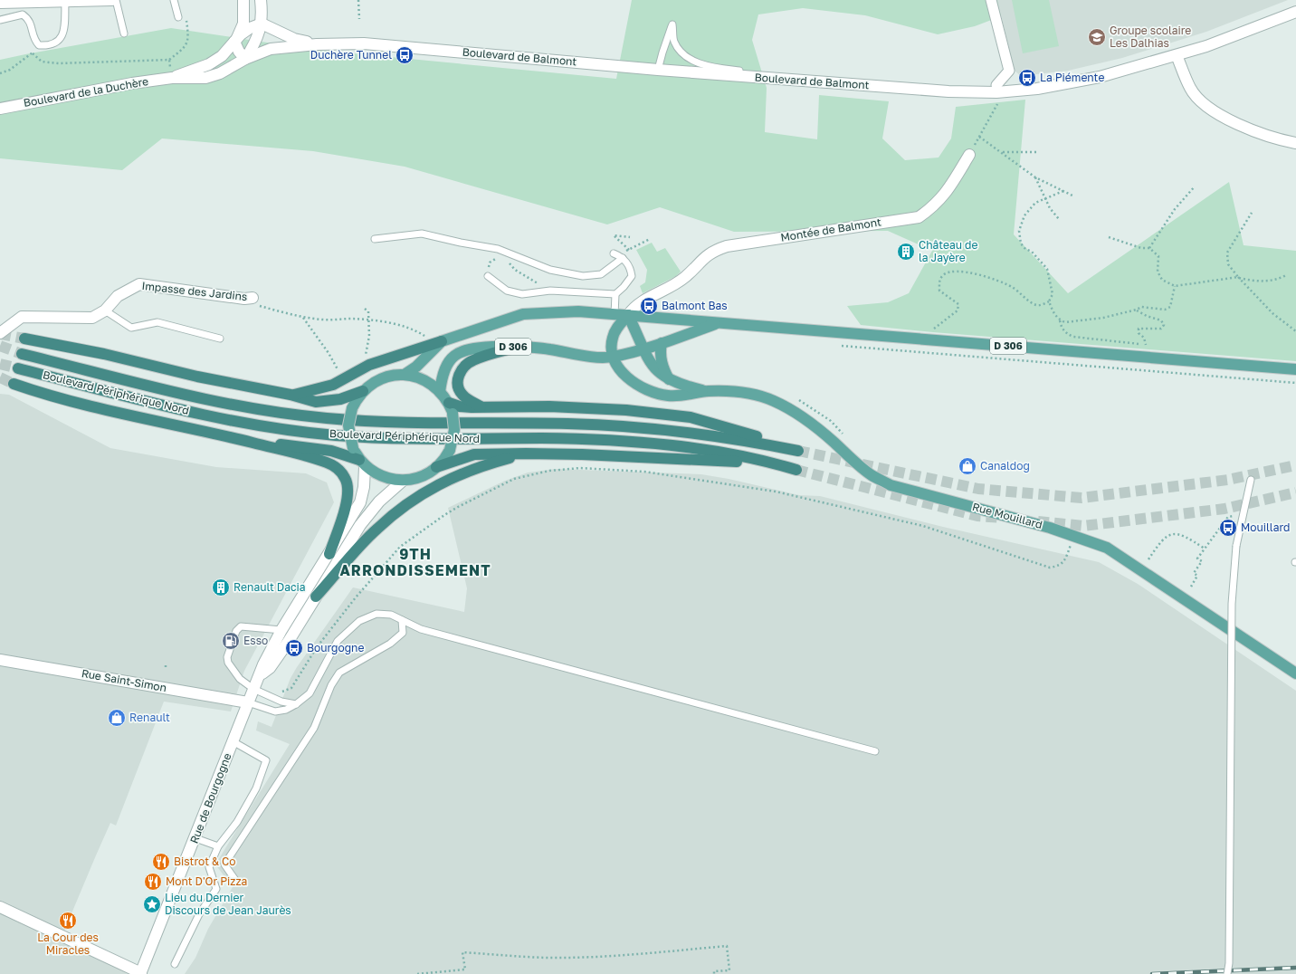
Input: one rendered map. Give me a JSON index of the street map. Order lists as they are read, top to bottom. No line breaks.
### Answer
{"streets":{"highway":["Boulevard Périphérique Nord"],"main road":["D 306","Rue Mouillard"],"street":["Boulevard de Balmont","Boulevard de la Duchère","Montée de Balmont","Impasse des Jardins","Rue Saint-Simon","Rue de Bourgogne"]},"crossings":[["Boulevard de Balmont","Boulevard de la Duchère"],["Montée de Balmont","D 306"],["Montée de Balmont","Rue Mouillard"],["D 306","Rue Mouillard"],["D 306","Rue de Bourgogne"],["Rue Saint-Simon","Rue de Bourgogne"]],"districts":["9TH ARRONDISSEMENT"],"places":{"school or university":["Groupe scolaire Les Dalhias"],"bus stop":["Duchère Tunnel","La Piémente","Balmont Bas","Mouillard","Bourgogne"],"building":["Château de la Jayère","Renault Dacia"],"shop":["Canaldog","Renault"],"fuel station":["Esso"],"restaurant":["Bistrot & Co","Mont D'Or Pizza","La Cour des Miracles"],"place":["Lieu du Dernier Discours de Jean Jaurès"]}}
